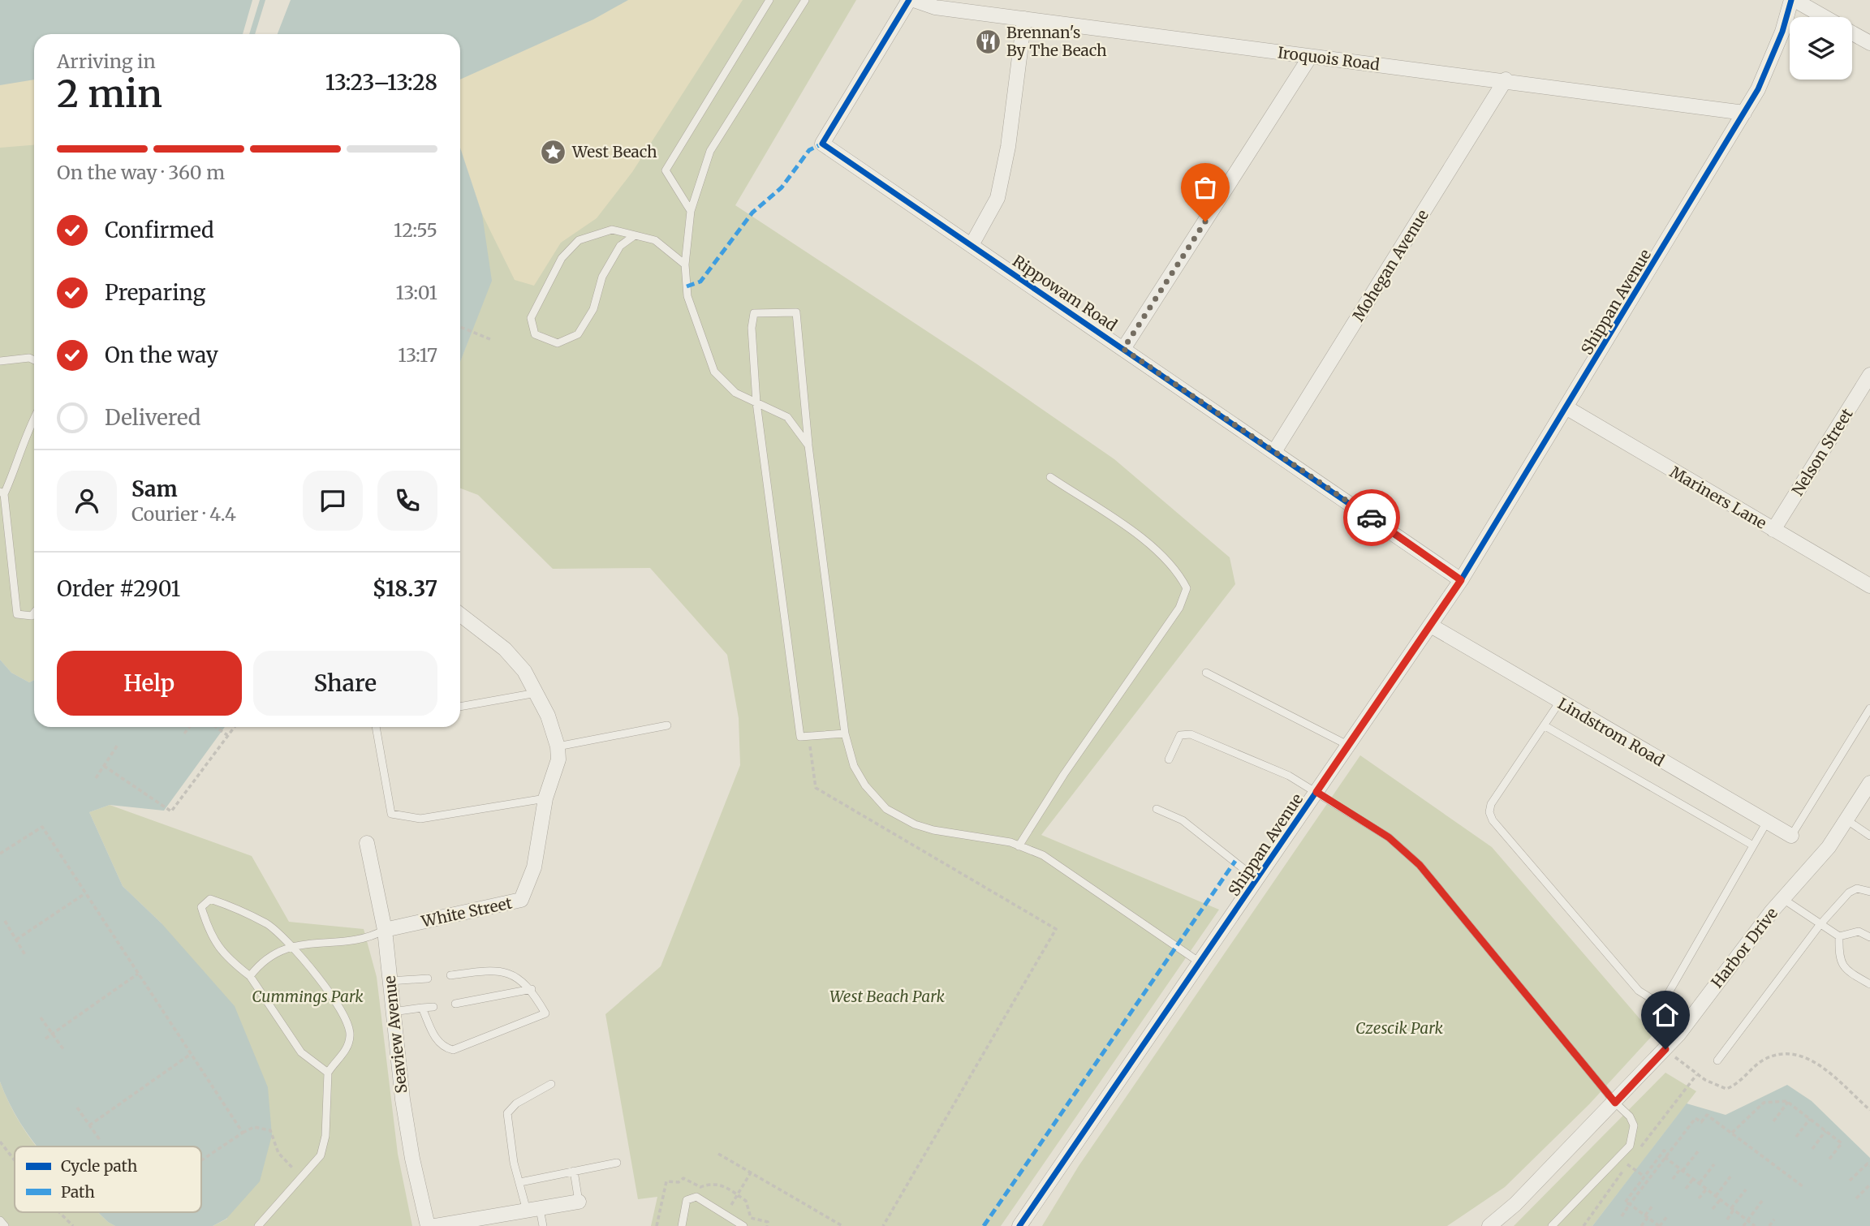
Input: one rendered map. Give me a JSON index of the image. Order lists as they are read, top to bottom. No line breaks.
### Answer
{"streets":{"street":["Iroquois Road","Mohegan Avenue","Rippowam Road","Shippan Avenue","Nelson Street","Mariners Lane","Lindstrom Road","White Street","Harbor Drive","Seaview Avenue"]},"crossings":[["Iroquois Road","Mohegan Avenue"],["Iroquois Road","Shippan Avenue"],["Mohegan Avenue","Rippowam Road"],["Rippowam Road","Shippan Avenue"],["Shippan Avenue","Mariners Lane"],["Shippan Avenue","Lindstrom Road"],["Nelson Street","Mariners Lane"],["White Street","Seaview Avenue"]],"parks":["Cummings Park","West Beach Park","Czescik Park"],"places":{"restaurant":["Brennan's By The Beach"],"place":["West Beach"]},"legend":["Cycle path","Path"],"page":{"heading":["2 min","Arriving in","13:23–13:28"],"panel":["Sam","Courier · 4.4","Order #2901","$18.37"],"bar":"On the way · 360 m","list":[["Confirmed","12:55"],["Preparing","13:01"],["On the way","13:17"],"Delivered"],"buttons":["Help","Share"]}}
